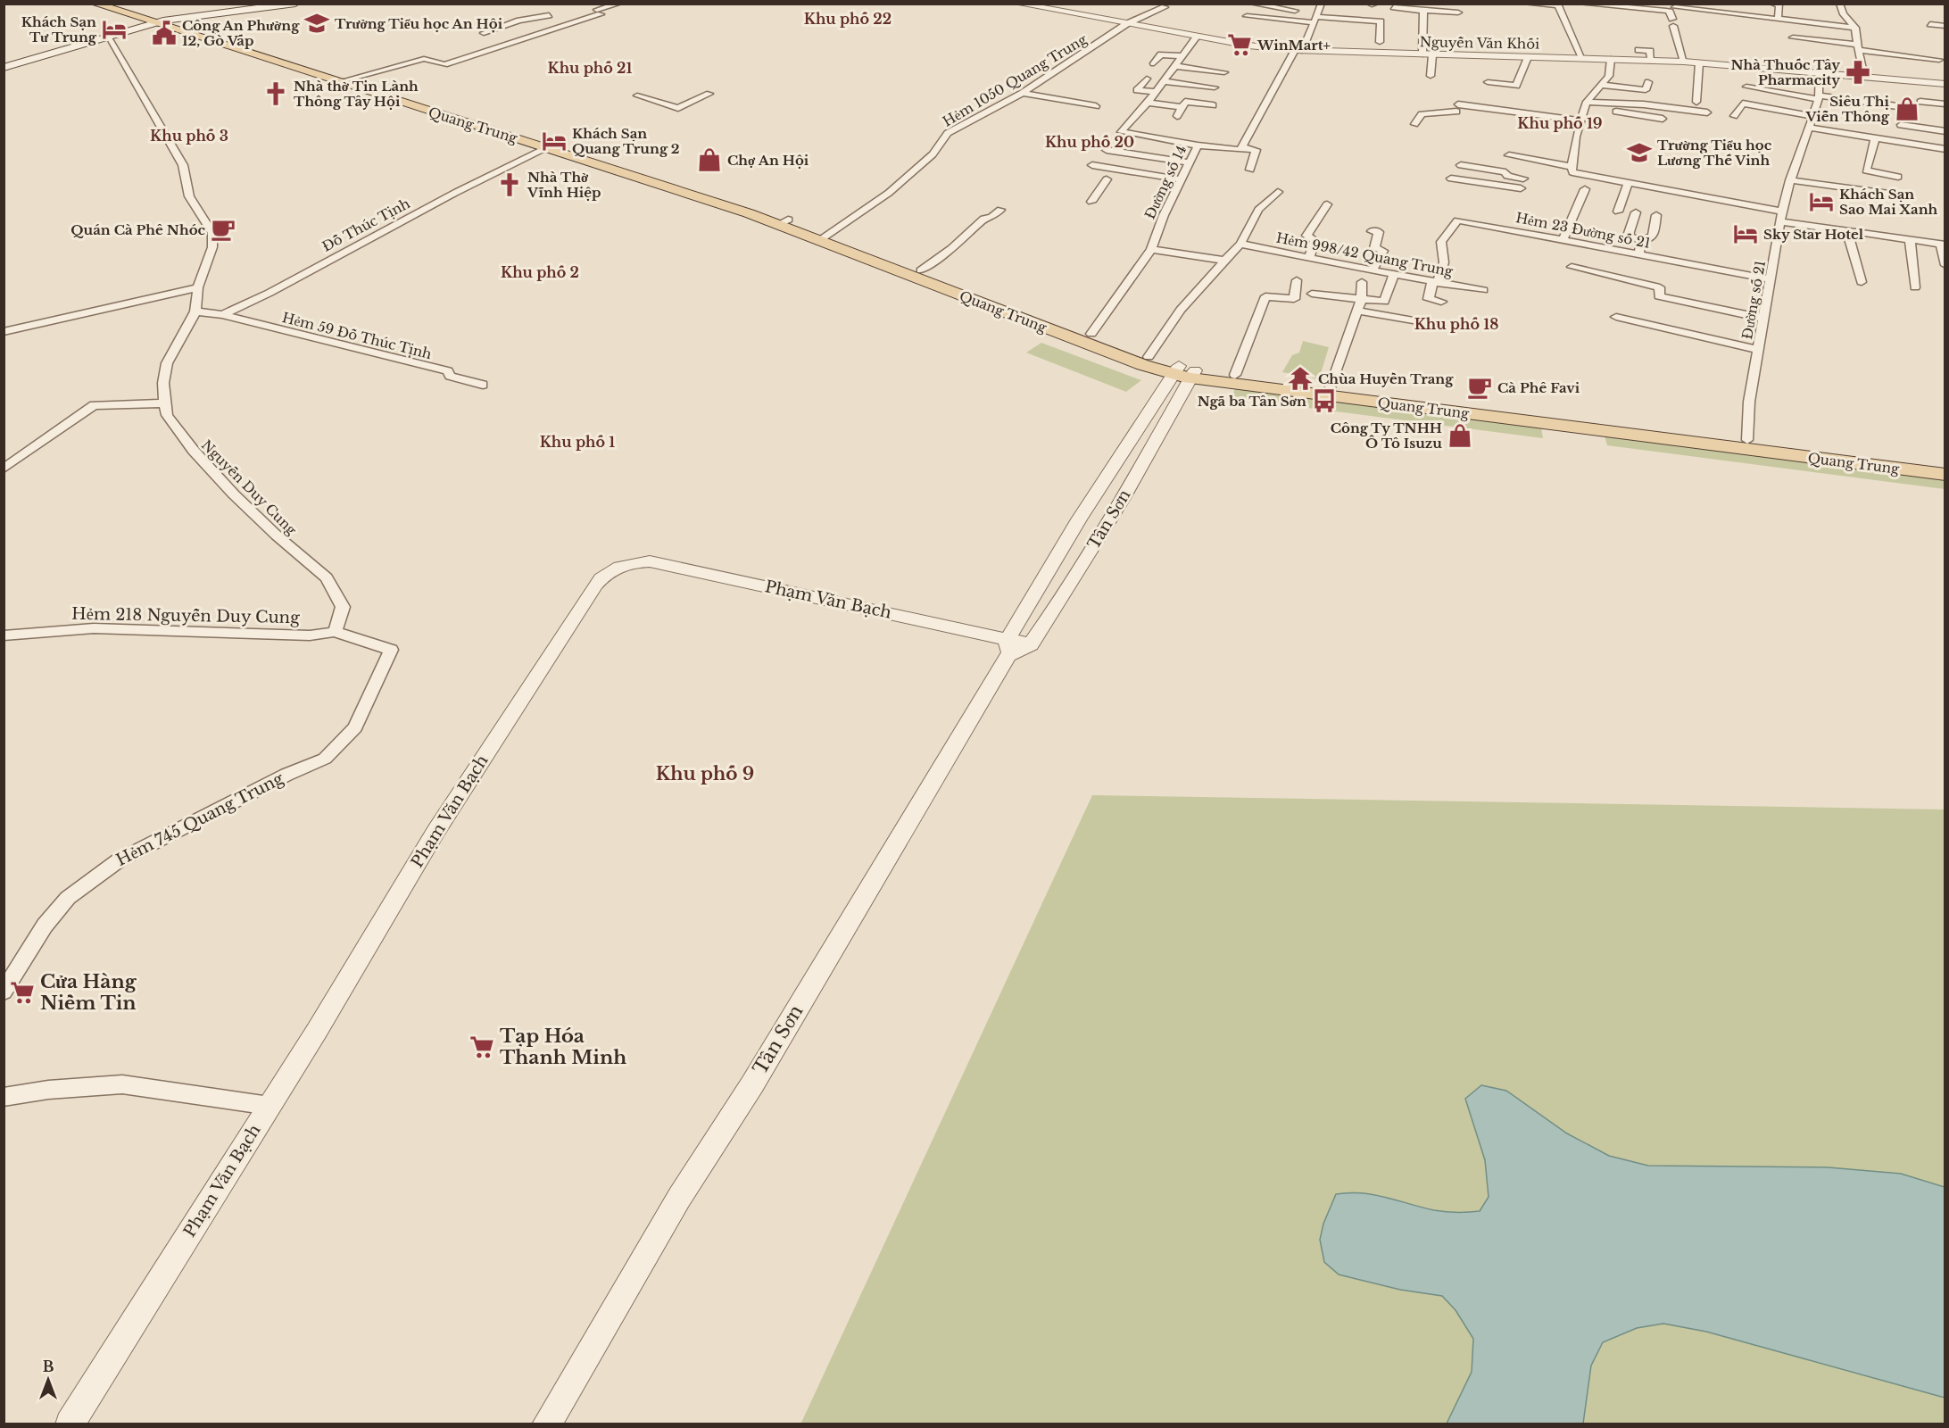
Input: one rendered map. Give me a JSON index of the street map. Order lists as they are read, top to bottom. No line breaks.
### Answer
{"streets":{"main road":["Quang Trung"],"street":["Nguyễn Văn Khối","Hẻm 1050 Quang Trung","Đường số 14","Đỗ Thúc Tịnh","Hẻm 23 Đường số 21","Hẻm 998/42 Quang Trung","Đường số 21","Hẻm 59 Đỗ Thúc Tịnh","Nguyễn Duy Cung","Tân Sơn","Phạm Văn Bạch","Hẻm 218 Nguyễn Duy Cung","Hẻm 745 Quang Trung"]},"crossings":[["Nguyễn Văn Khối","Hẻm 1050 Quang Trung"],["Nguyễn Văn Khối","Đường số 21"],["Hẻm 1050 Quang Trung","Quang Trung"],["Quang Trung","Đường số 14"],["Quang Trung","Đỗ Thúc Tịnh"],["Quang Trung","Đường số 21"],["Quang Trung","Tân Sơn"],["Đỗ Thúc Tịnh","Hẻm 59 Đỗ Thúc Tịnh"],["Hẻm 23 Đường số 21","Hẻm 998/42 Quang Trung"],["Hẻm 23 Đường số 21","Đường số 21"],["Nguyễn Duy Cung","Hẻm 218 Nguyễn Duy Cung"],["Nguyễn Duy Cung","Hẻm 745 Quang Trung"],["Tân Sơn","Phạm Văn Bạch"],["Hẻm 218 Nguyễn Duy Cung","Hẻm 745 Quang Trung"]],"districts":["Khu phố 22","Khu phố 21","Khu phố 19","Khu phố 3","Khu phố 20","Khu phố 2","Khu phố 18","Khu phố 1","Khu phố 9"],"places":{"school or university":["Trường Tiểu học An Hội","Trường Tiểu học Lương Thế Vinh"],"hotel":["Khách Sạn Tư Trung","Khách Sạn Quang Trung 2","Khách Sạn Sao Mai Xanh","Sky Star Hotel"],"public building":["Công An Phường 12, Gò Vấp"],"supermarket":["WinMart+","Cửa Hàng Niềm Tin","Tạp Hóa Thanh Minh"],"pharmacy":["Nhà Thuốc Tây Pharmacity"],"church":["Nhà thờ Tin Lành Thông Tây Hội","Nhà Thờ Vĩnh Hiệp"],"shop":["Siêu Thị Viễn Thông","Chợ An Hội","Công Ty TNHH Ô Tô Isuzu"],"cafe":["Quán Cà Phê Nhóc","Cà Phê Favi"],"temple":["Chùa Huyền Trang"],"bus stop":["Ngã ba Tân Sơn"]},"north":"top"}
